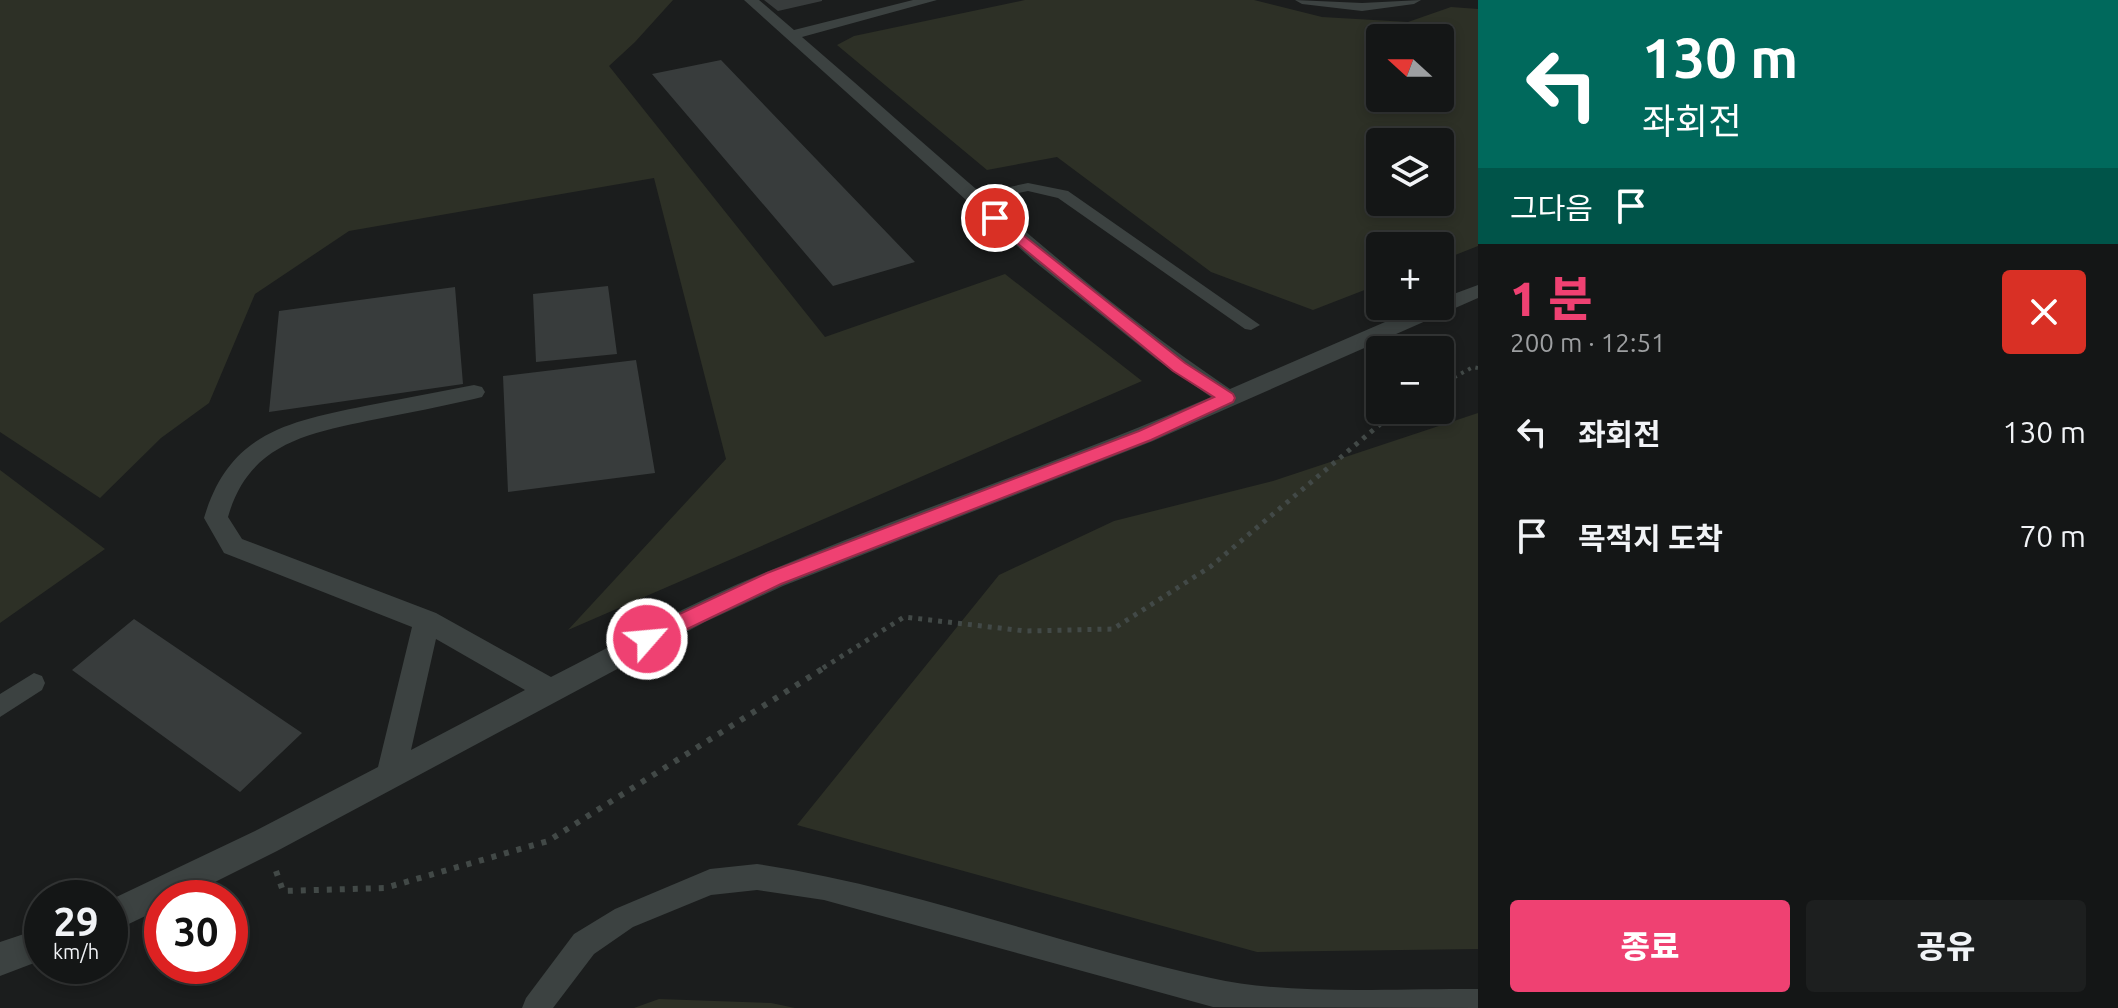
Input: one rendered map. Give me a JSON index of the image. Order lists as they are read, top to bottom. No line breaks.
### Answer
{"north":"left","page":{"turn":["130 m","좌회전"],"map_buttons":["+","−"],"then":"그다음","heading":["1 분","200 m · 12:51"],"list":[{"name":"좌회전","value":"130 m"},{"name":"목적지 도착","value":"70 m"}],"speed":"29 km/h","limit":"30","buttons":["종료","공유"]}}
